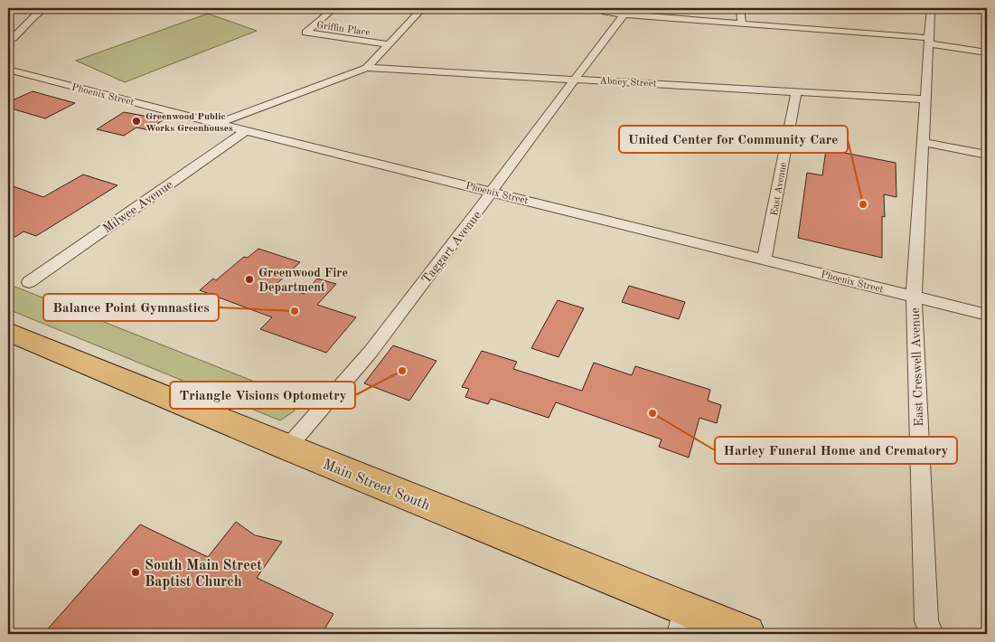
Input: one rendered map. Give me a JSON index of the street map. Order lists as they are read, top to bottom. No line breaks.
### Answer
{"streets":{"main road":["Main Street South"],"street":["Griffin Place","Abney Street","Phoenix Street","East Avenue","Milwee Avenue","Taggart Avenue","East Creswell Avenue"]},"crossings":[["Abney Street","East Avenue"],["Abney Street","Taggart Avenue"],["Abney Street","East Creswell Avenue"],["Phoenix Street","East Avenue"],["Phoenix Street","Milwee Avenue"],["Phoenix Street","Taggart Avenue"],["Phoenix Street","East Creswell Avenue"],["Taggart Avenue","Main Street South"]],"places":["Greenwood Public Works Greenhouses","United Center for Community Care","Greenwood Fire Department","Balance Point Gymnastics","Triangle Visions Optometry","Harley Funeral Home and Crematory","South Main Street Baptist Church"]}
